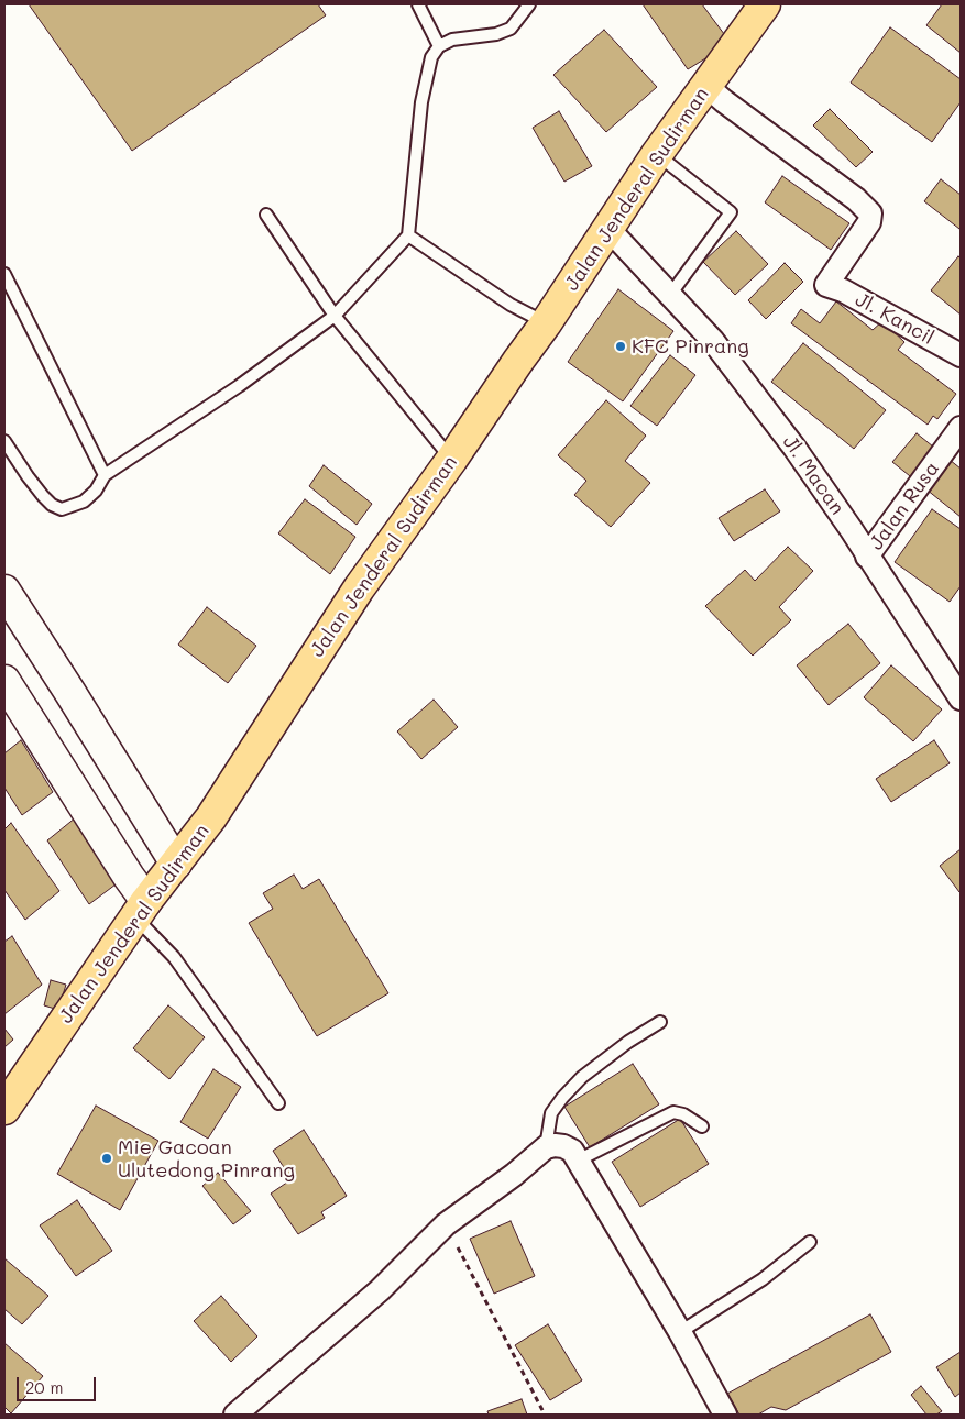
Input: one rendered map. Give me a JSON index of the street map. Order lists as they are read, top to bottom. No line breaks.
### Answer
{"streets":{"highway":["Jalan Jenderal Sudirman"],"street":["Jl. Kancil","Jl. Macan","Jalan Rusa"]},"crossings":[["Jalan Jenderal Sudirman","Jl. Kancil"],["Jalan Jenderal Sudirman","Jl. Macan"],["Jl. Macan","Jalan Rusa"]],"places":["KFC Pinrang","Mie Gacoan Ulutedong Pinrang"],"scale_bar":"20 m"}
